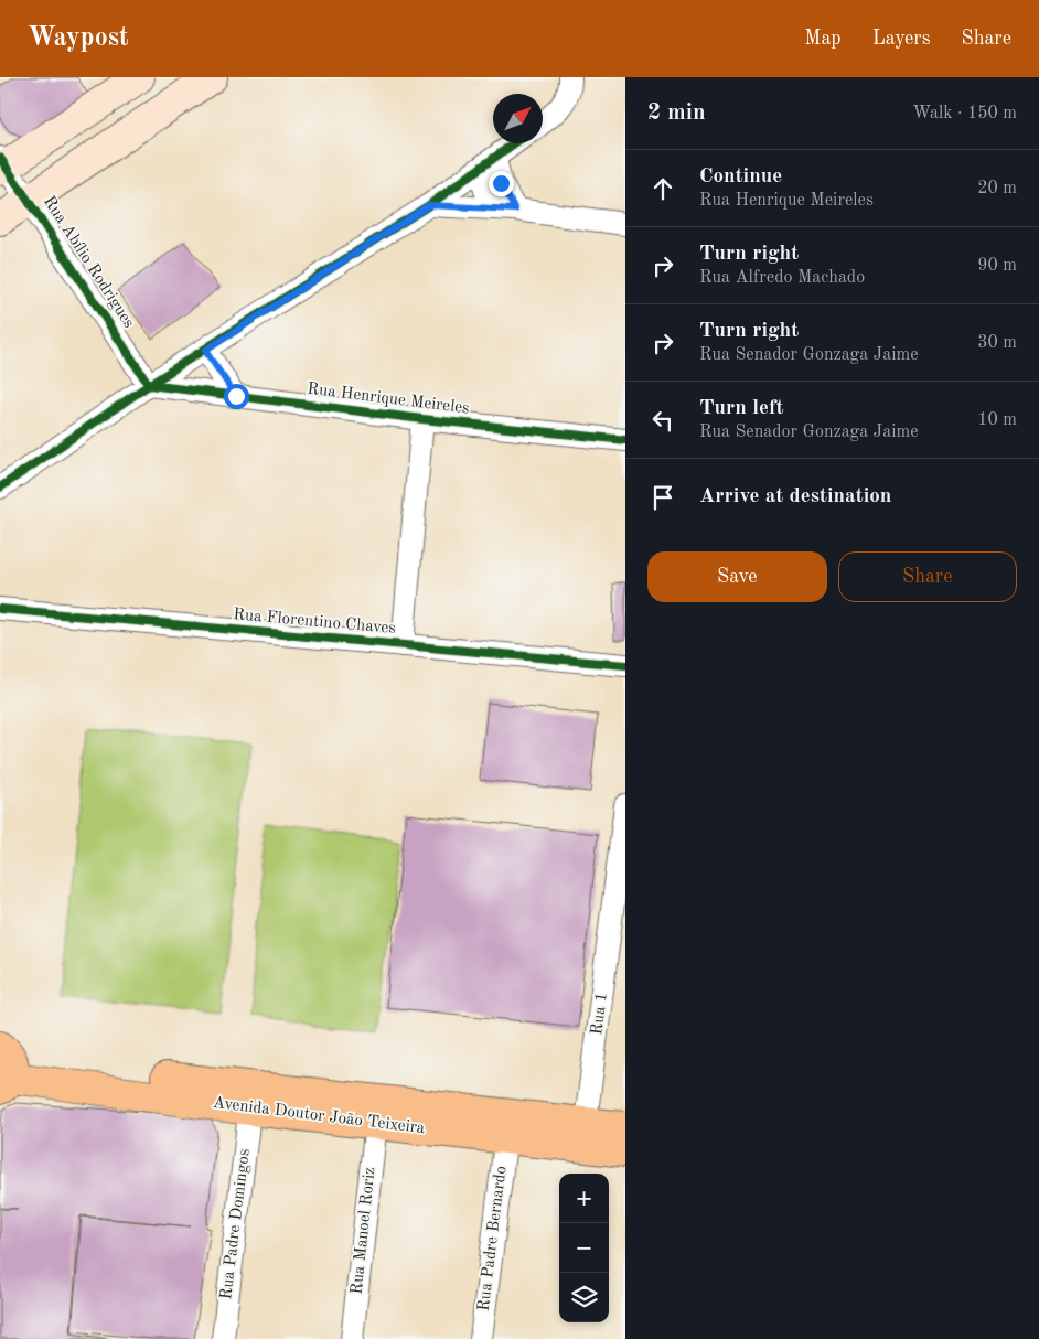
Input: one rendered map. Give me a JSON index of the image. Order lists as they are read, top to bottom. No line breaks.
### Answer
{"streets":{"main road":["Avenida Doutor João Teixeira"],"street":["Rua Abílio Rodrigues","Rua Henrique Meireles","Rua Florentino Chaves","Rua 1","Rua Padre Domingos","Rua Manoel Roriz","Rua Padre Bernardo"]},"crossings":[["Rua Abílio Rodrigues","Rua Henrique Meireles"],["Rua 1","Avenida Doutor João Teixeira"],["Avenida Doutor João Teixeira","Rua Padre Domingos"],["Avenida Doutor João Teixeira","Rua Manoel Roriz"],["Avenida Doutor João Teixeira","Rua Padre Bernardo"]],"north":"top right","page":{"header":"Waypost","nav":["Map","Layers","Share"],"heading":["2 min","Walk · 150 m"],"list":[["Continue","Rua Henrique Meireles","20 m"],["Turn right","Rua Alfredo Machado","90 m"],["Turn right","Rua Senador Gonzaga Jaime","30 m"],["Turn left","Rua Senador Gonzaga Jaime","10 m"],"Arrive at destination"],"buttons":["Save","Share"],"map_buttons":["+","−"]}}
